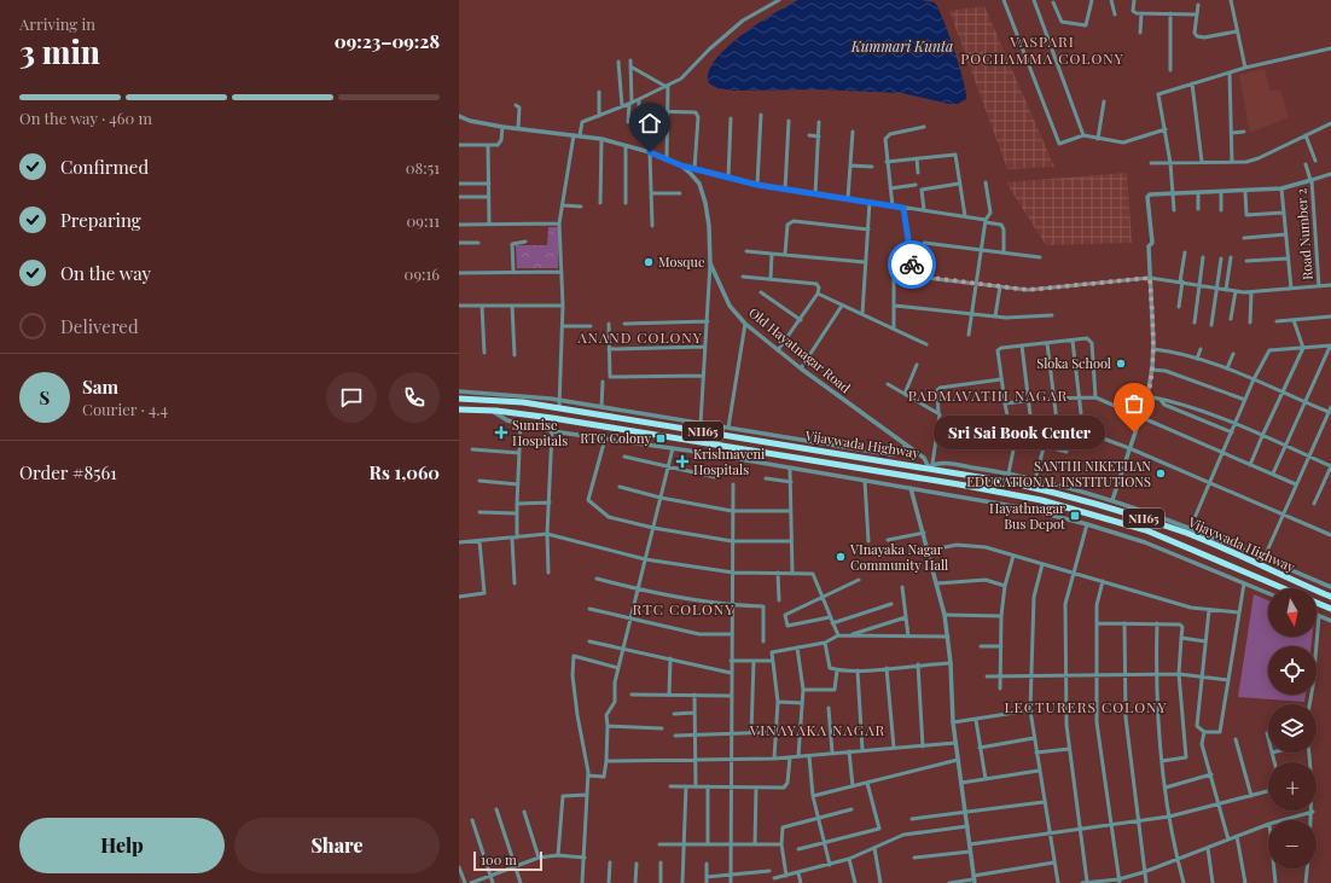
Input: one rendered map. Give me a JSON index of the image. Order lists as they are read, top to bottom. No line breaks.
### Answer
{"streets":{"highway":["NH65","Vijaywada Highway"],"street":["Road Number 2","Old Hayatnagar Road"]},"crossings":[["Old Hayatnagar Road","Vijaywada Highway"]],"districts":["VASPARI POCHAMMA COLONY","ANAND COLONY","PADMAVATHI NAGAR","RTC COLONY","LECTURERS COLONY","VINAYAKA NAGAR"],"water":["Kummari Kunta"],"places":{"other":["Mosque","Sloka School","Sri Sai Book Center","SANTHI NIKETHAN EDUCATIONAL INSTITUTIONS","VInayaka Nagar Community Hall"],"health":["Sunrise Hospitals","Krishnaveni Hospitals"],"transit":["RTC Colony","Hayathnagar Bus Depot"]},"scale_bar":"100 m","north":"bottom","page":{"heading":["3 min","Arriving in","09:23–09:28"],"panel":["Sam","Courier · 4.4","Order #8561","Rs 1,060"],"bar":"On the way · 460 m","list":[["Confirmed","08:51"],["Preparing","09:11"],["On the way","09:16"],"Delivered"],"round":"S","bubble":"Sri Sai Book Center","map_buttons":["+","−"],"buttons":["Help","Share"],"scale":"100 m"}}
